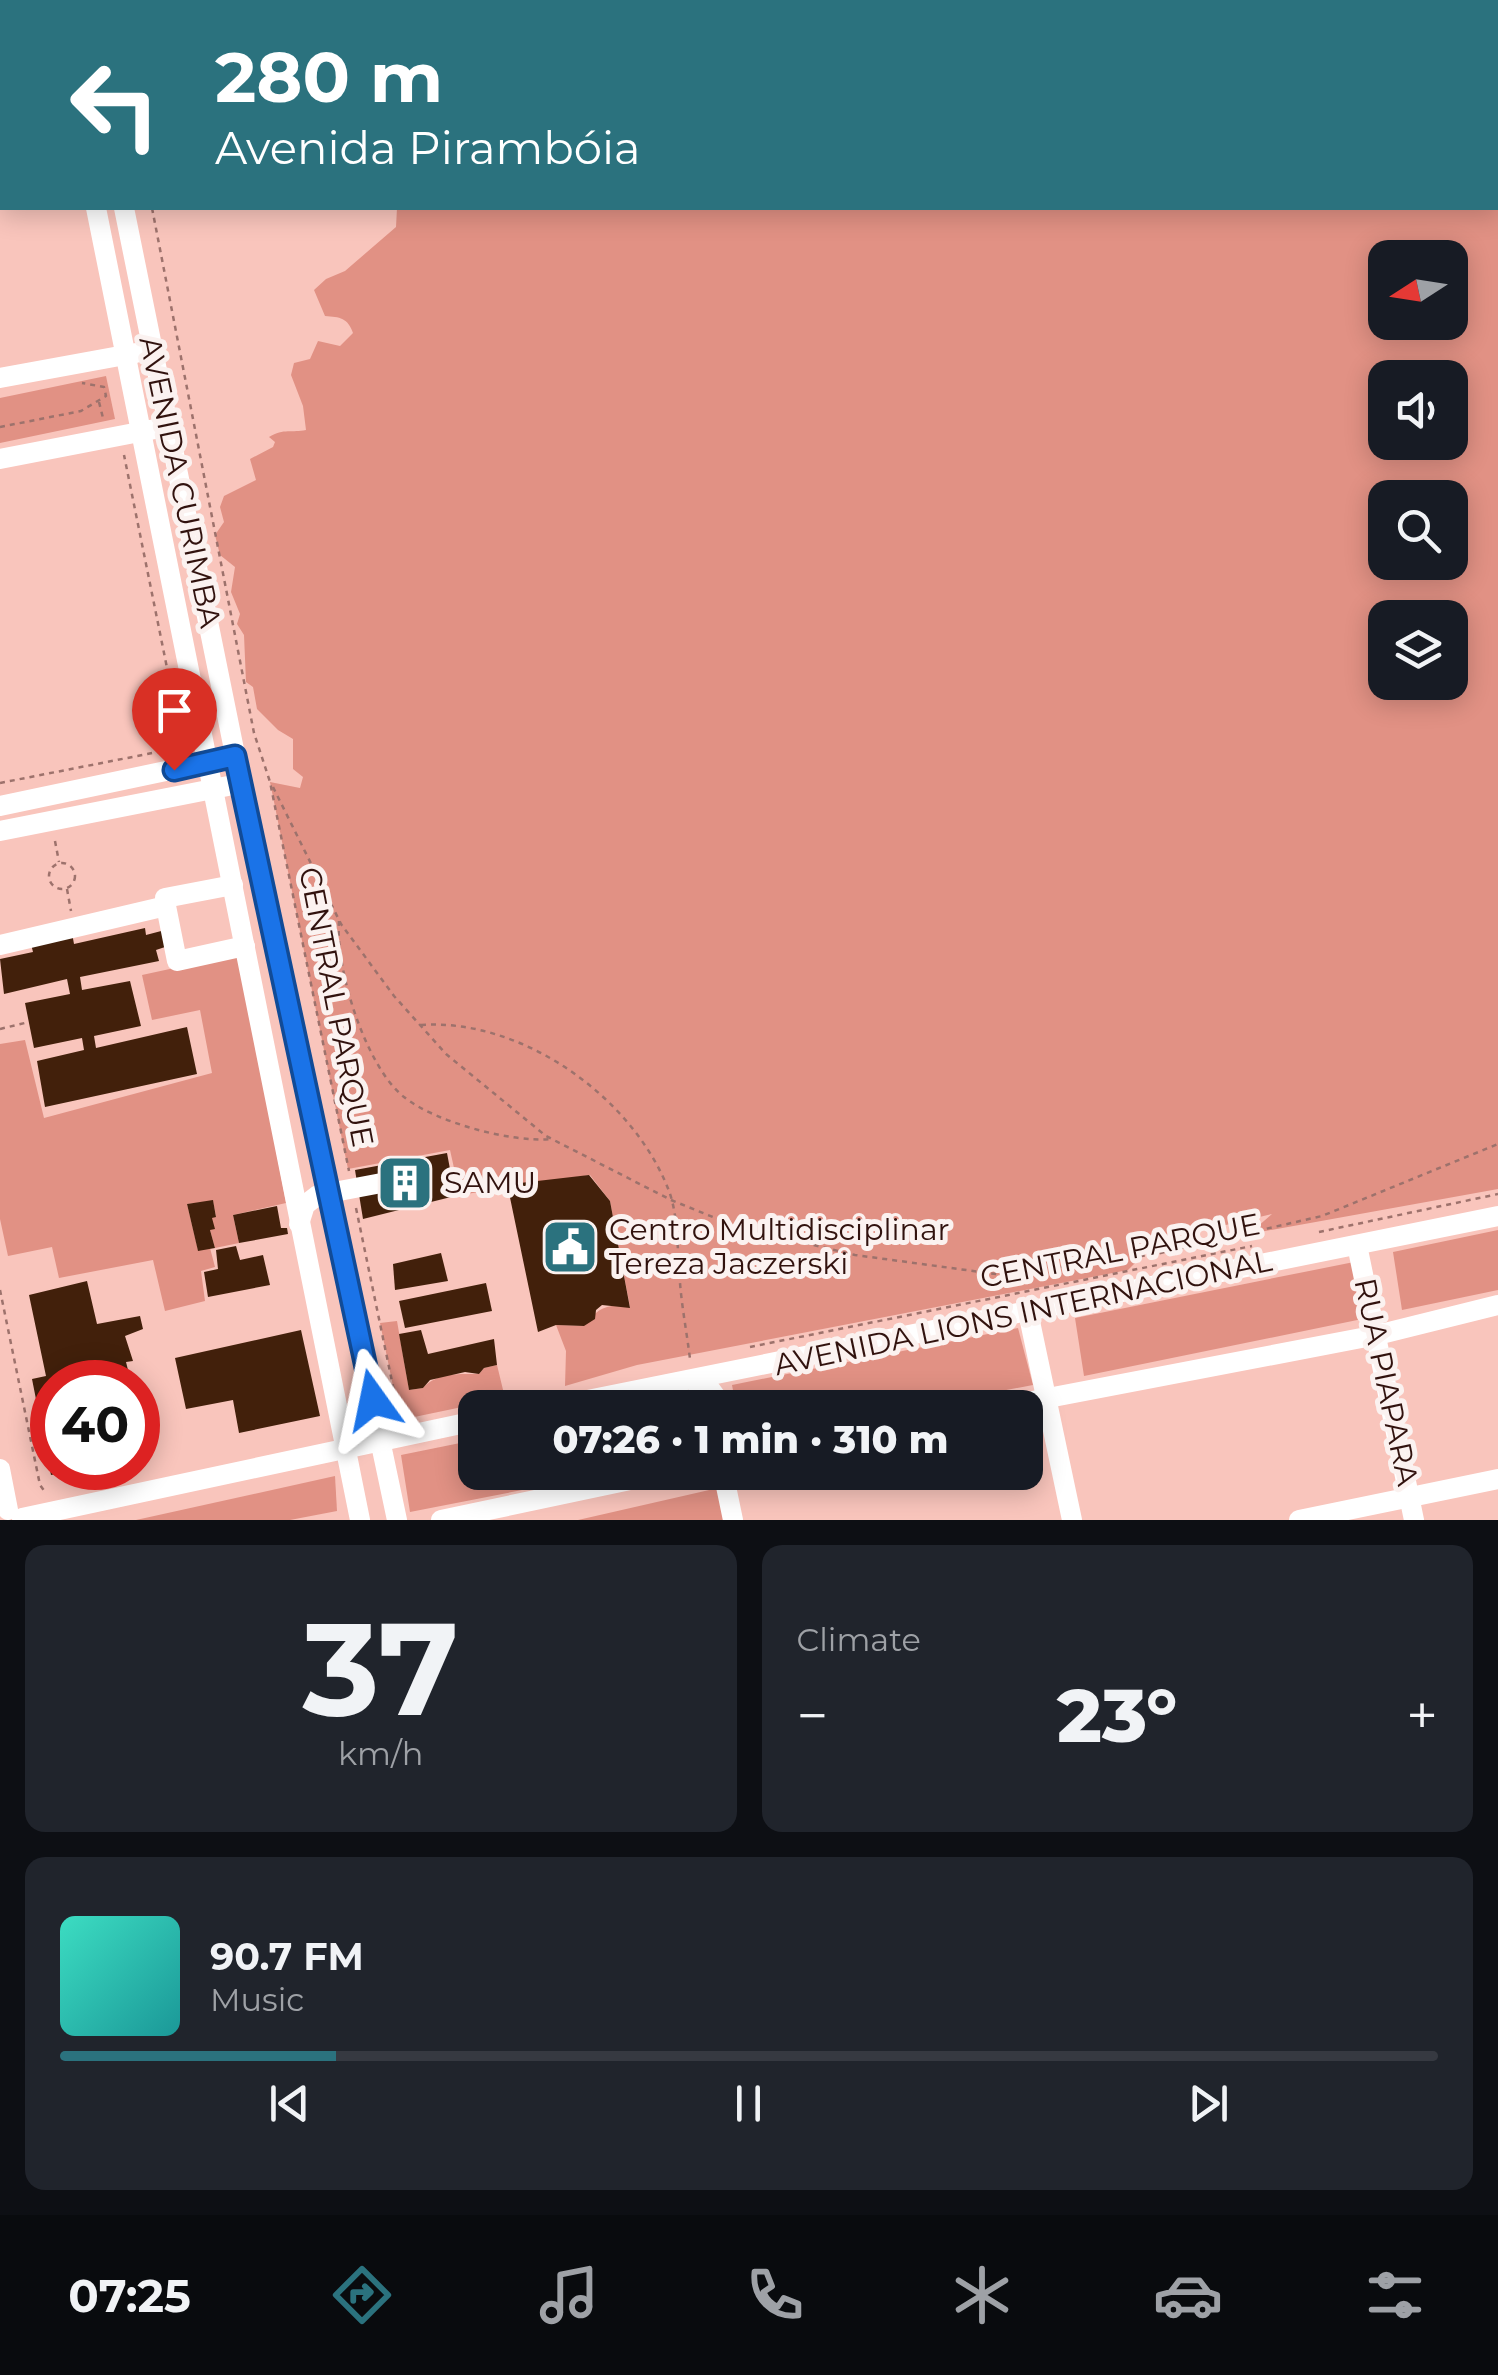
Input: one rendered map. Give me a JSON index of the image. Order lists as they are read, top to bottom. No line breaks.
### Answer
{"streets":{"street":["AVENIDA CURIMBA","AVENIDA LIONS INTERNACIONAL","RUA PIAPARA"],"path":["CENTRAL PARQUE"]},"crossings":[["AVENIDA LIONS INTERNACIONAL","RUA PIAPARA"]],"places":{"building":["SAMU"],"public building":["Centro Multidisciplinar Tereza Jaczerski"]},"north":"left","page":{"turn":["280 m","Avenida Pirambóia"],"limit":"40","trip":"07:26 · 1 min · 310 m","tile":[["37","km/h"],"Climate"],"heat":["−","23°","+"],"song":["90.7 FM","Music"],"tabs":"07:25"}}
